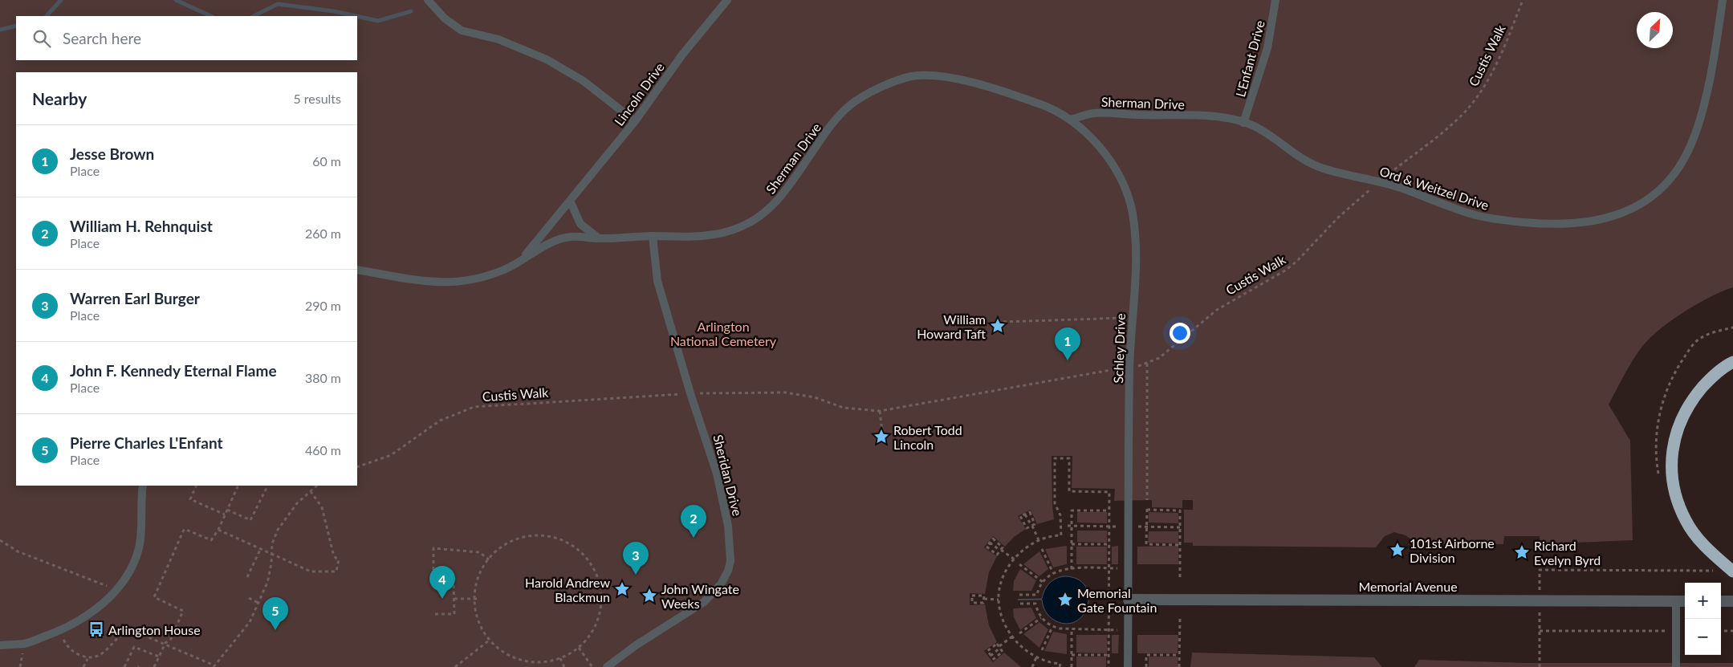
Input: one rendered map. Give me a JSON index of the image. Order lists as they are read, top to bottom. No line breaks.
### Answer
{"streets":{"street":["Memorial Avenue"],"lane":["L'Enfant Drive","Lincoln Drive","Sherman Drive","Ord & Weitzel Drive","Schley Drive","Sheridan Drive"],"path":["Custis Walk"]},"crossings":[["Custis Walk","Sheridan Drive"],["L'Enfant Drive","Sherman Drive"],["L'Enfant Drive","Ord & Weitzel Drive"],["Lincoln Drive","Sherman Drive"],["Sherman Drive","Ord & Weitzel Drive"],["Sherman Drive","Schley Drive"],["Sherman Drive","Sheridan Drive"],["Schley Drive","Memorial Avenue"]],"parks":["Arlington National Cemetery"],"places":{"place":["William Howard Taft","Robert Todd Lincoln","101st Airborne Division","Richard Evelyn Byrd","Harold Andrew Blackmun","John Wingate Weeks","Memorial Gate Fountain"],"bus stop":["Arlington House"]},"north":"top right","page":{"search":"Search here","heading":["Nearby","5 results"],"list":[{"mark":"1","name":"Jesse Brown","note":"Place","value":"60 m"},{"mark":"2","name":"William H. Rehnquist","note":"Place","value":"260 m"},{"mark":"3","name":"Warren Earl Burger","note":"Place","value":"290 m"},{"mark":"4","name":"John F. Kennedy Eternal Flame","note":"Place","value":"380 m"},{"mark":"5","name":"Pierre Charles L'Enfant","note":"Place","value":"460 m"}],"pins":["1","2","3","4","5"],"map_buttons":["+","−"]}}
